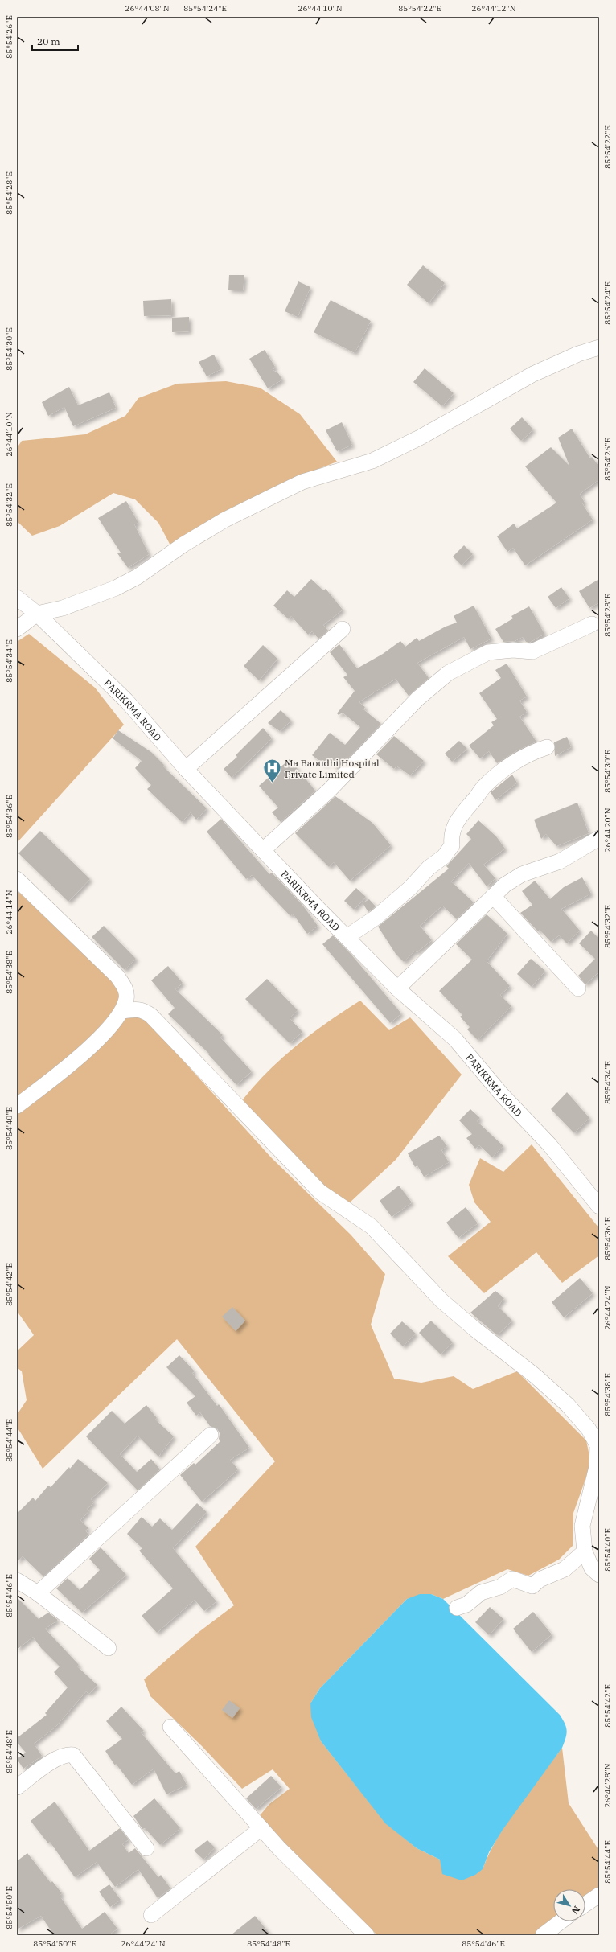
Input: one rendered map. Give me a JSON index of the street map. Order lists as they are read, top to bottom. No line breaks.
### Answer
{"streets":{"street":["PARIKRMA ROAD"]},"places":{"hospital":["Ma Baoudhi Hospital Private Limited"]},"scale_bar":"20 m","north":"bottom right","coordinates":["26°44'08\"N","85°54'24\"E","26°44'10\"N","85°54'22\"E","26°44'12\"N","85°54'26\"E","85°54'28\"E","85°54'30\"E","85°54'32\"E","85°54'34\"E","85°54'36\"E","26°44'20\"N","26°44'14\"N","85°54'38\"E","85°54'40\"E","85°54'42\"E","26°44'24\"N","85°54'44\"E","85°54'46\"E","85°54'48\"E","26°44'28\"N","85°54'50\"E"]}
